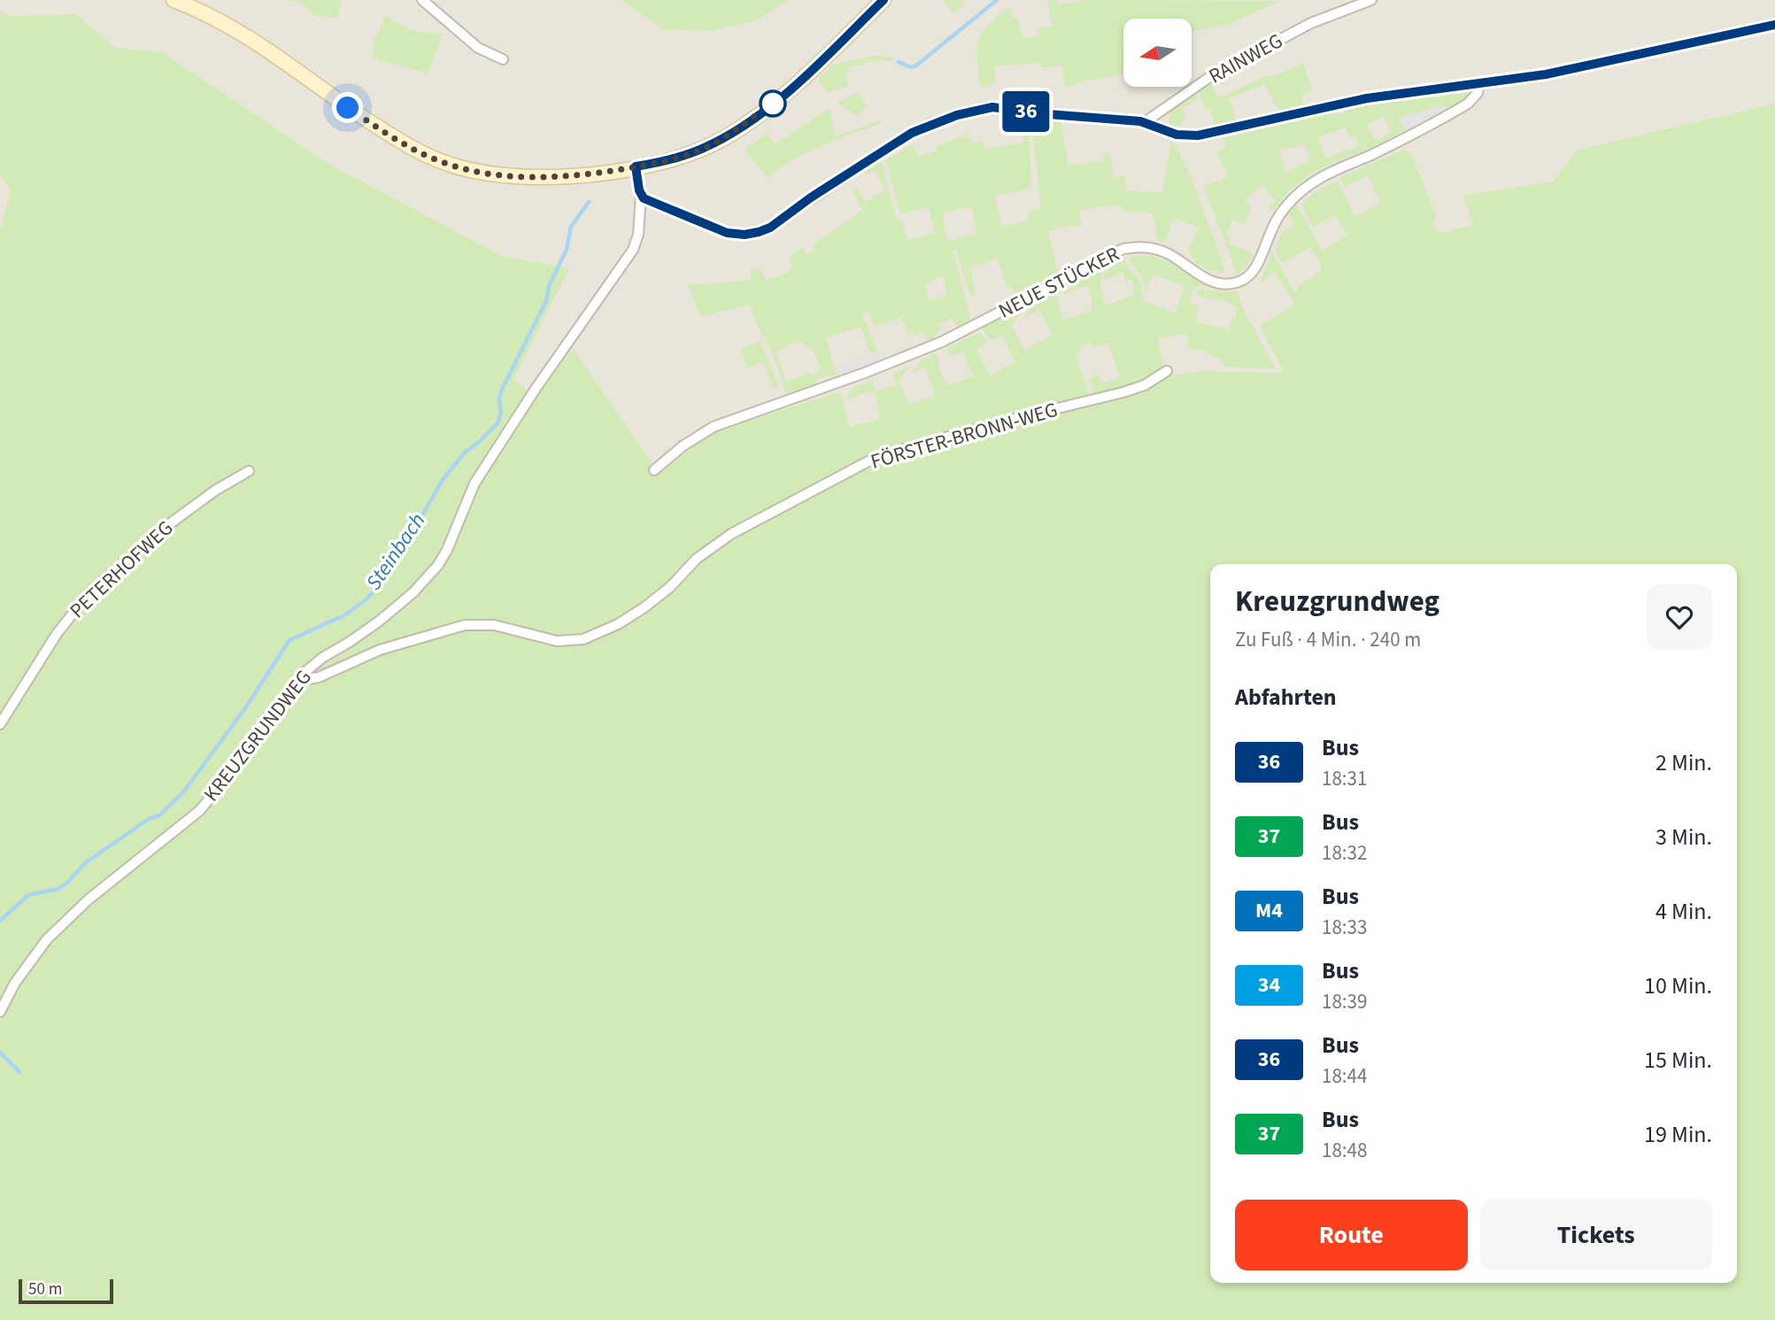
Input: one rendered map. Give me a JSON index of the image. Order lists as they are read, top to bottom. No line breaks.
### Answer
{"streets":{"street":["RAINWEG","NEUE STÜCKER","FÖRSTER-BRONN-WEG","PETERHOFWEG","KREUZGRUNDWEG"]},"crossings":[["FÖRSTER-BRONN-WEG","KREUZGRUNDWEG"]],"water":["Steinbach"],"lines":["bus line 36"],"scale_bar":"50 m","north":"left","page":{"on_map":"36","heading":[["Kreuzgrundweg","Zu Fuß · 4 Min. · 240 m"],"Abfahrten"],"list":[{"mark":"36","name":"Bus","note":"18:31","value":"2 Min."},{"mark":"37","name":"Bus","note":"18:32","value":"3 Min."},{"mark":"M4","name":"Bus","note":"18:33","value":"4 Min."},{"mark":"34","name":"Bus","note":"18:39","value":"10 Min."},{"mark":"36","name":"Bus","note":"18:44","value":"15 Min."},{"mark":"37","name":"Bus","note":"18:48","value":"19 Min."}],"buttons":["Route","Tickets"],"scale":"50 m"}}
